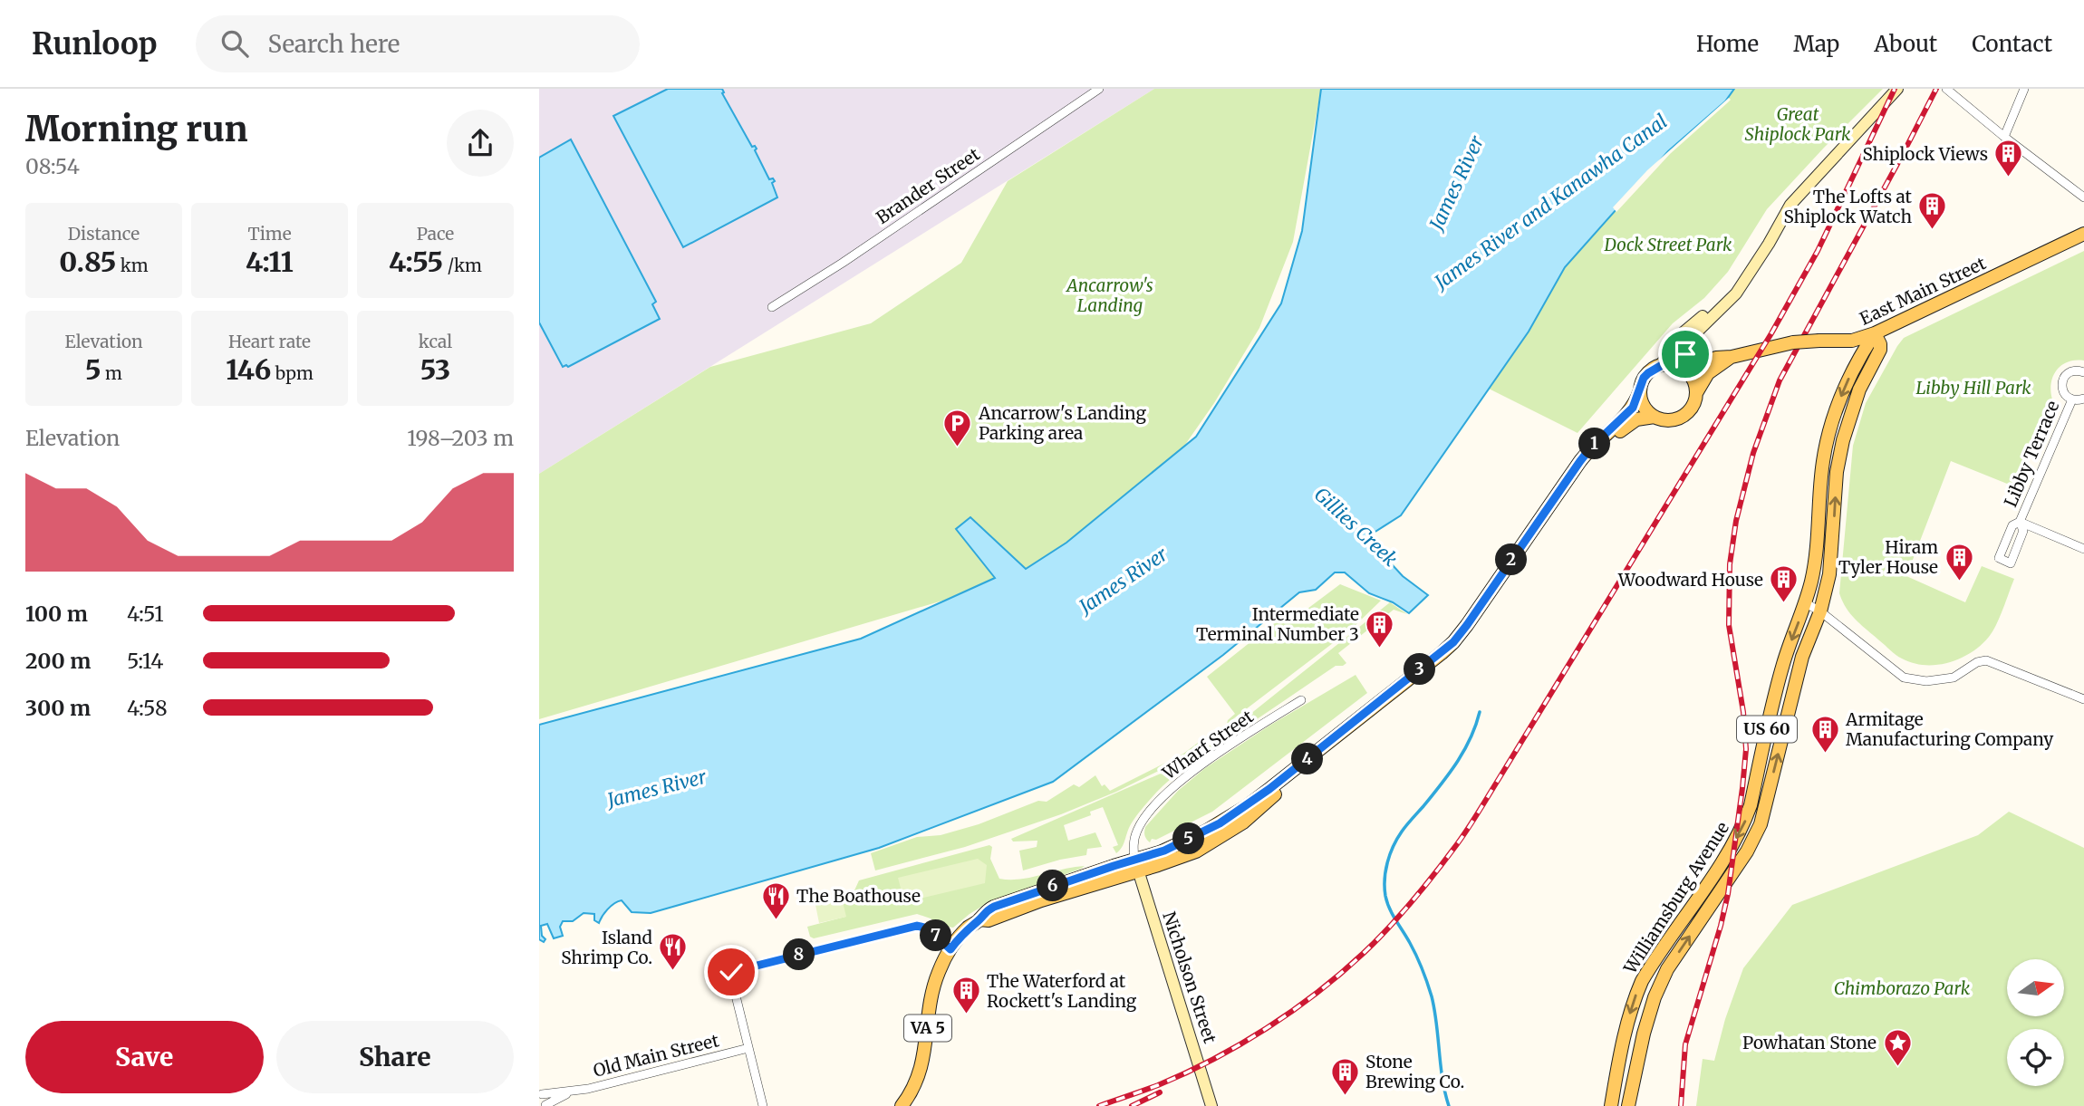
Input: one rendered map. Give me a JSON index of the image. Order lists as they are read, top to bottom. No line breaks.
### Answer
{"streets":{"main road":["East Main Street","US 60","Williamsburg Avenue","Nicholson Street","VA 5"],"street":["Brander Street","Libby Terrace","Wharf Street","Old Main Street"]},"crossings":[["East Main Street","Williamsburg Avenue"],["East Main Street","VA 5"],["Wharf Street","Nicholson Street"],["Wharf Street","VA 5"],["Nicholson Street","VA 5"]],"water":["James River","James River and Kanawha Canal","Gillies Creek"],"parks":["Great Shiplock Park","Dock Street Park","Ancarrow's Landing","Libby Hill Park","Chimborazo Park"],"places":{"building":["Shiplock Views","The Lofts at Shiplock Watch","Hiram Tyler House","Woodward House","Intermediate Terminal Number 3","Armitage Manufacturing Company","The Waterford at Rockett's Landing","Stone Brewing Co."],"parking":["Ancarrow's Landing Parking area"],"restaurant":["The Boathouse","Island Shrimp Co."],"place":["Powhatan Stone"]},"north":"right","page":{"header":"Runloop","search":"Search here","nav":["Home","Map","About","Contact"],"heading":["Morning run","08:54"],"stats":[["Distance","0.85 km"],["Time","4:11"],["Pace","4:55 /km"],["Elevation","5 m"],["Heart rate","146 bpm"],["kcal","53"]],"chart":["Elevation","198–203 m"],"pins":["1","2","3","4","5","6","7","8"],"list":[{"name":"100 m","note":"4:51"},{"name":"200 m","note":"5:14"},{"name":"300 m","note":"4:58"}],"buttons":["Save","Share"]}}
